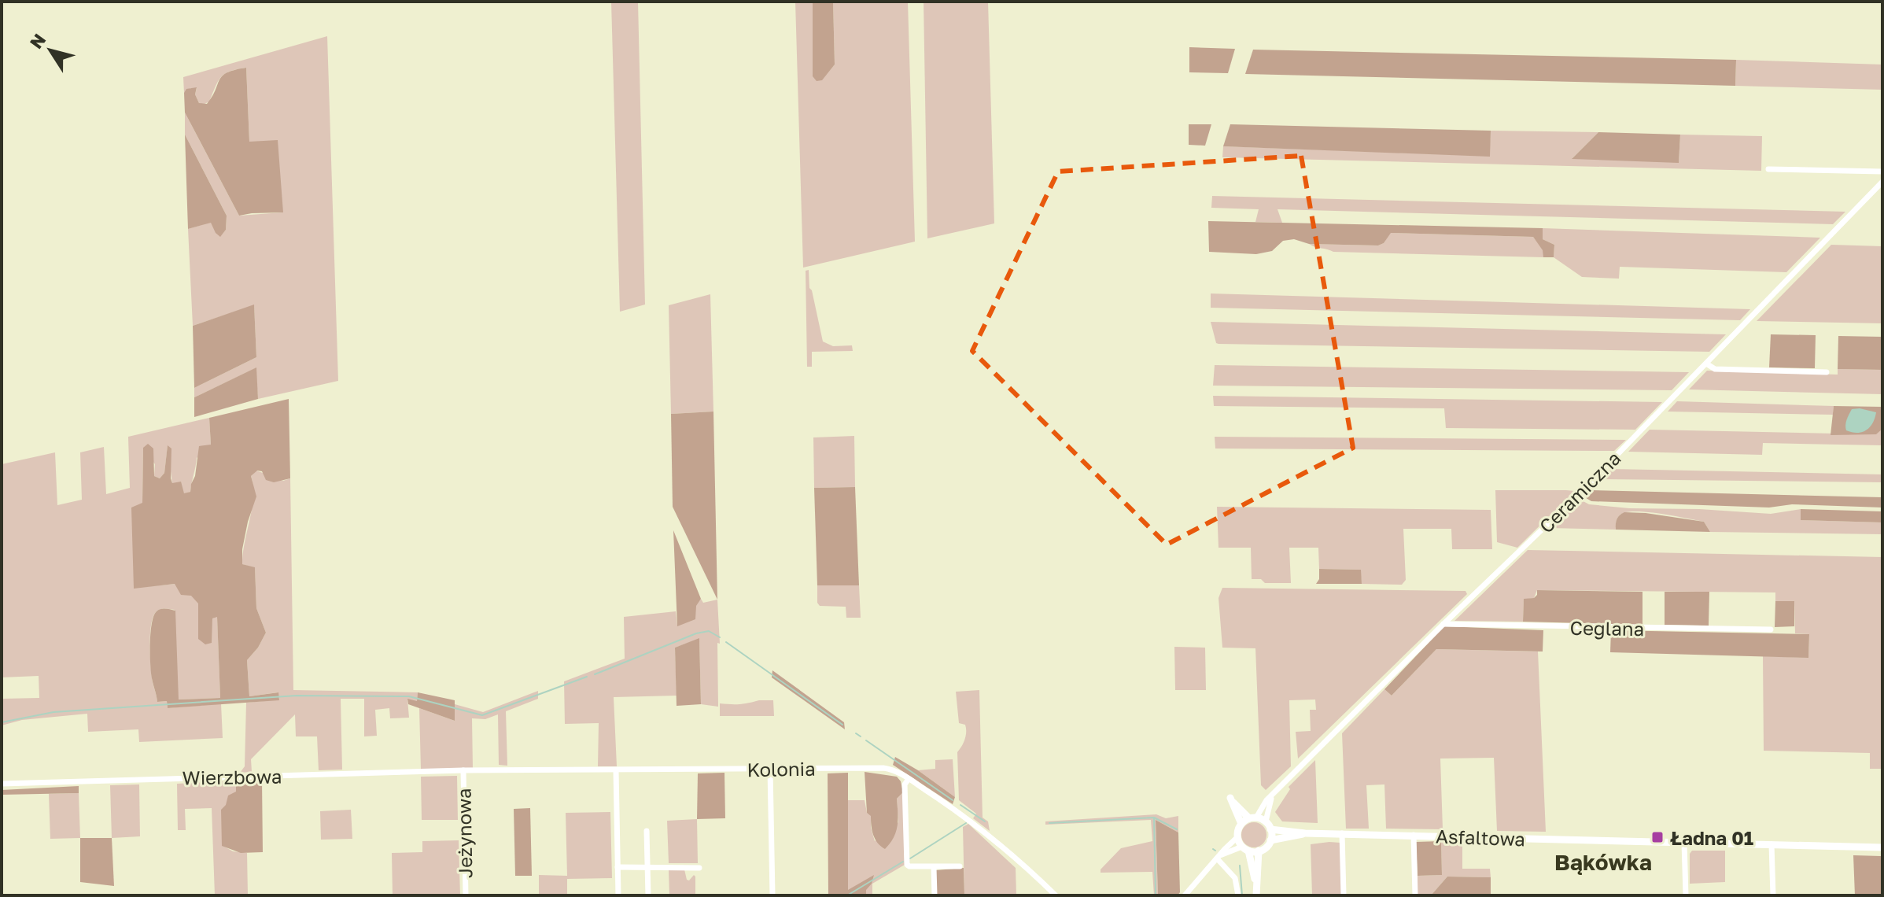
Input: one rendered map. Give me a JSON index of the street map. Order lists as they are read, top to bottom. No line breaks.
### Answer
{"streets":{"street":["Ceramiczna","Ceglana","Kolonia","Wierzbowa","Jeżynowa","Asfaltowa"]},"crossings":[["Ceramiczna","Ceglana"],["Ceramiczna","Asfaltowa"],["Kolonia","Wierzbowa"],["Kolonia","Jeżynowa"],["Wierzbowa","Jeżynowa"]],"districts":["Bąkówka"],"places":{"transit":["Ładna 01"]},"north":"top left"}
